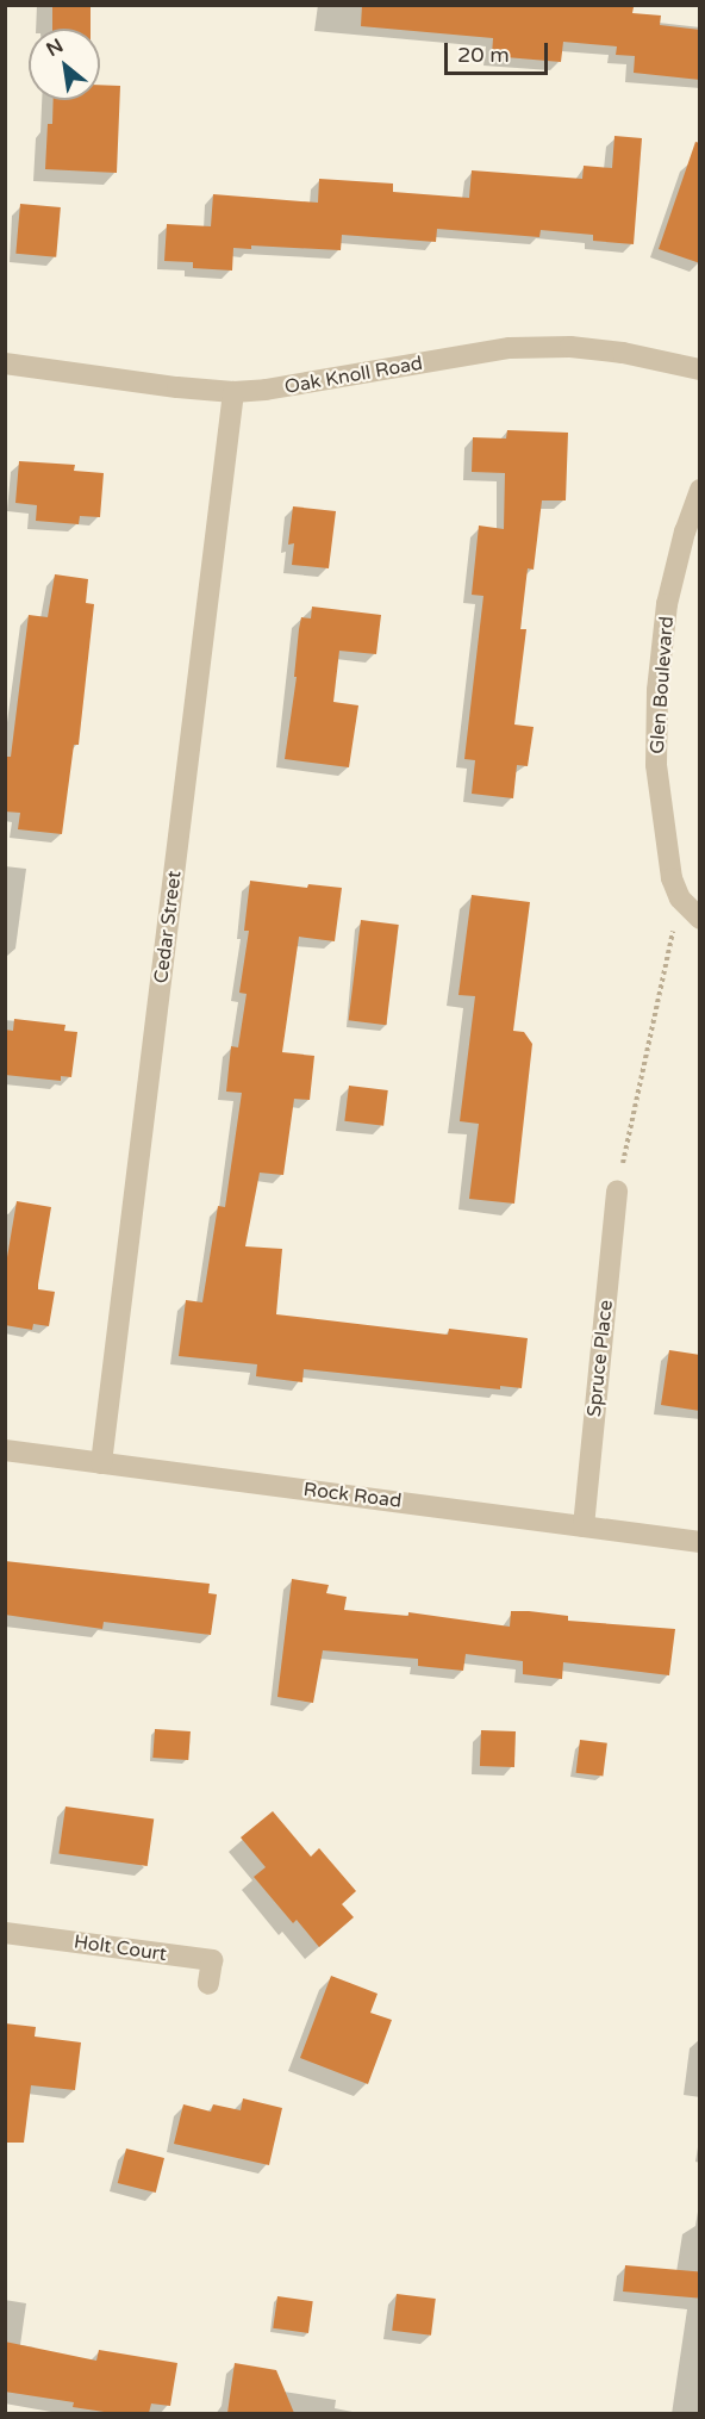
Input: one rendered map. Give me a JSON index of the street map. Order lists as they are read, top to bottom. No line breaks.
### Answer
{"streets":{"street":["Oak Knoll Road","Glen Boulevard","Cedar Street","Spruce Place","Rock Road","Holt Court"]},"crossings":[["Oak Knoll Road","Cedar Street"],["Cedar Street","Rock Road"],["Spruce Place","Rock Road"]],"scale_bar":"20 m","north":"top left"}
